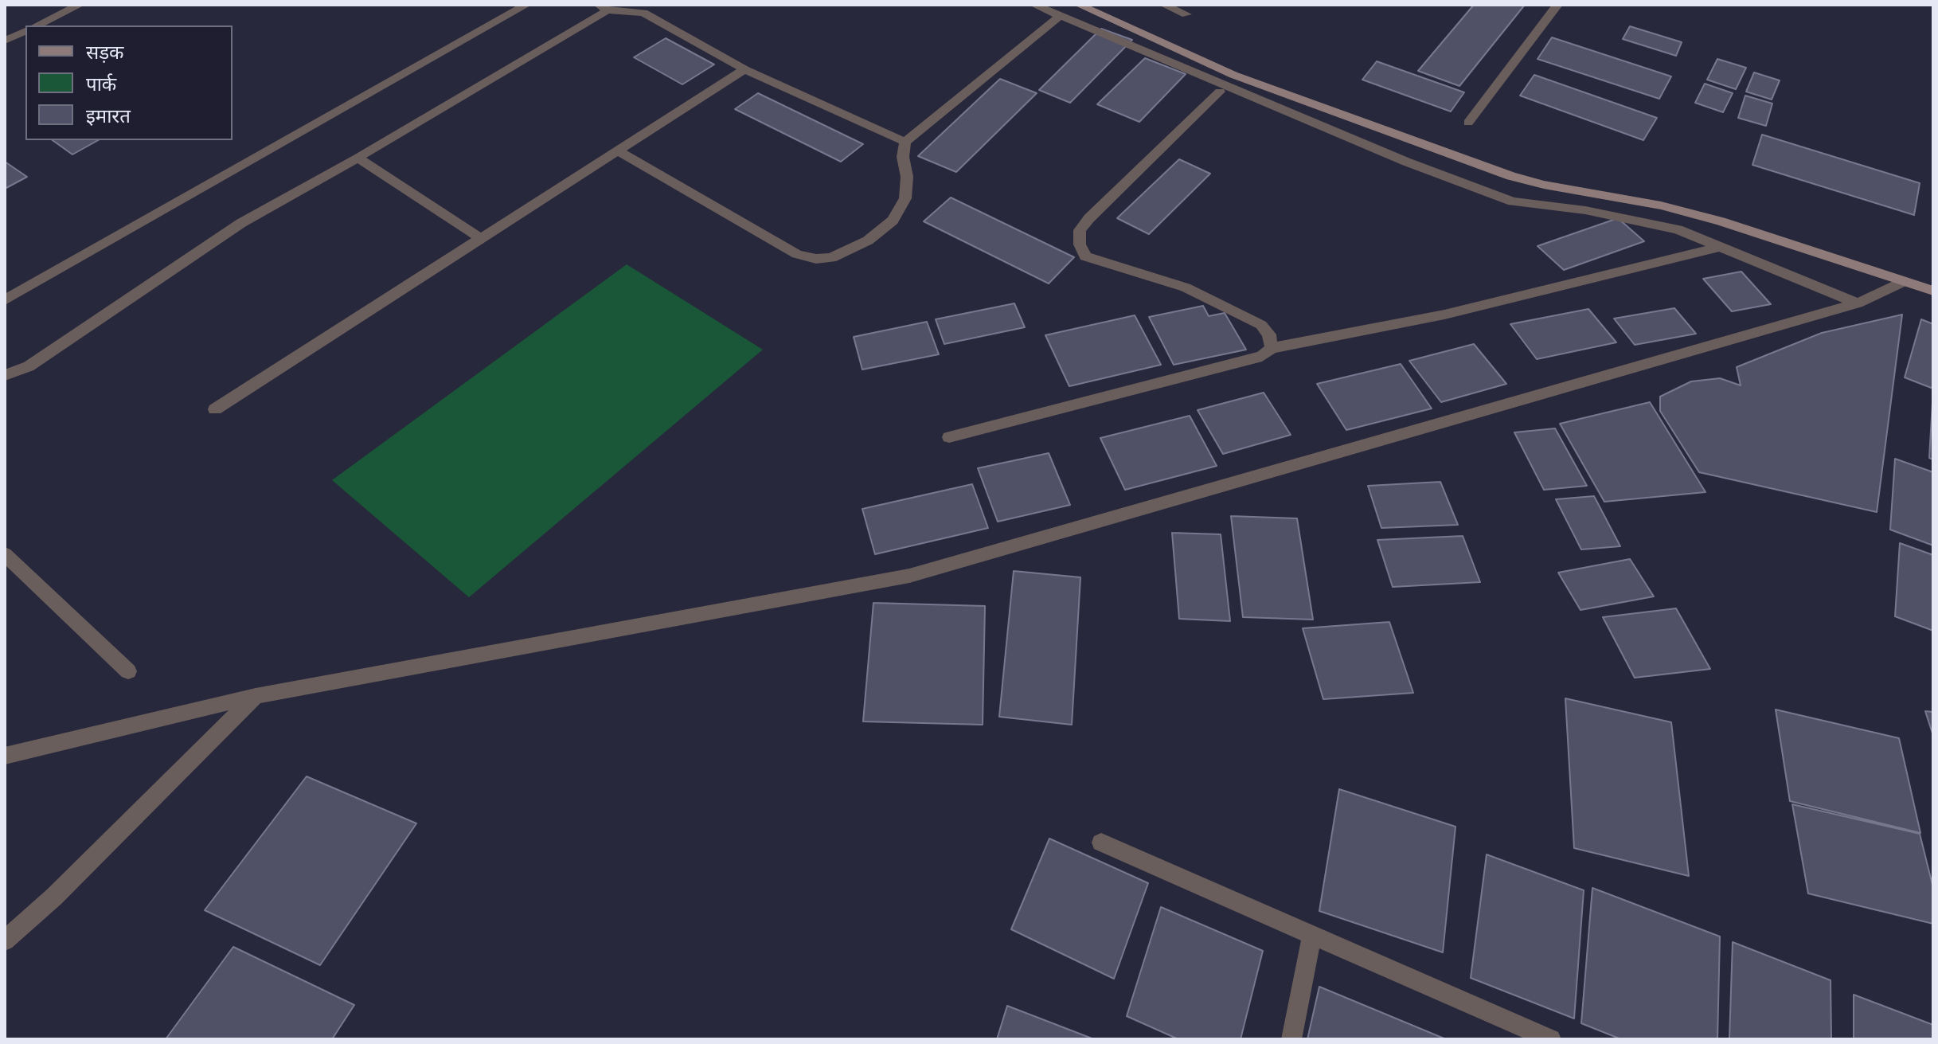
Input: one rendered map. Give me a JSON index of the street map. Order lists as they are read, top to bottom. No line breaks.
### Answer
{"legend":["सड़क","पार्क","इमारत"]}
